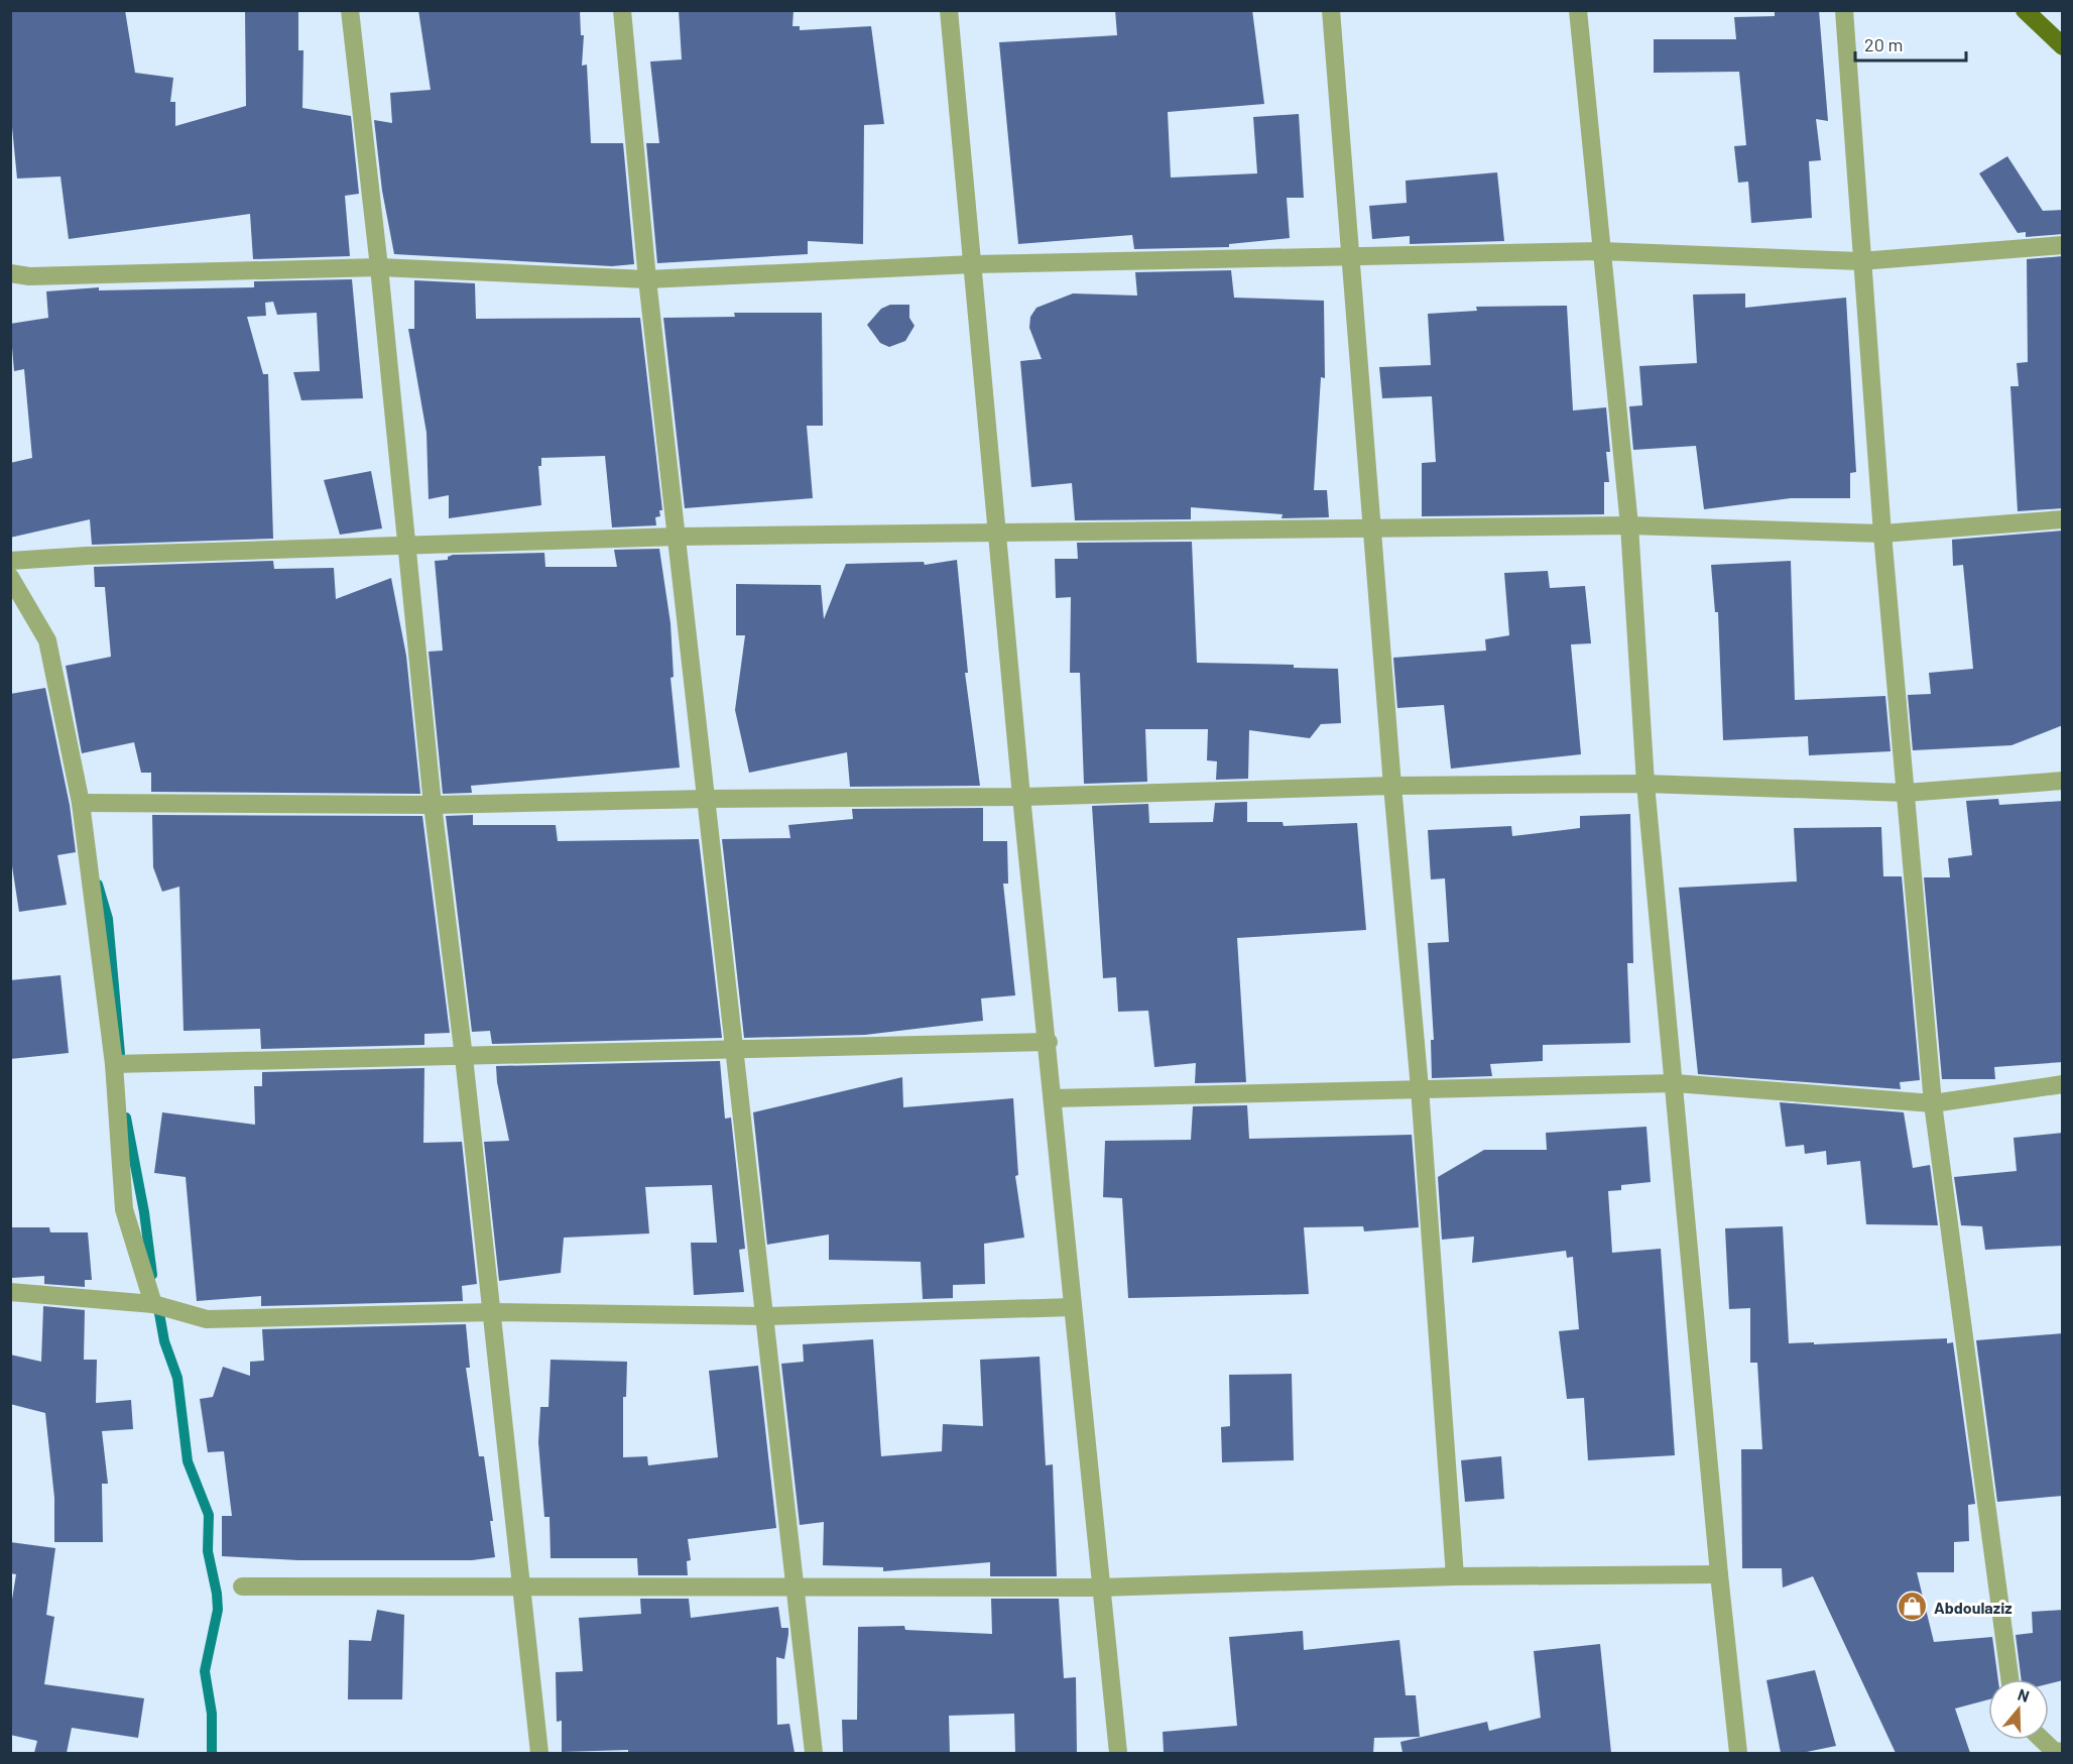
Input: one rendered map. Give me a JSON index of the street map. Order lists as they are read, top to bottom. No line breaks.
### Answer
{"places":{"shop":["Abdoulaziz"]},"scale_bar":"20 m","north":"top"}
